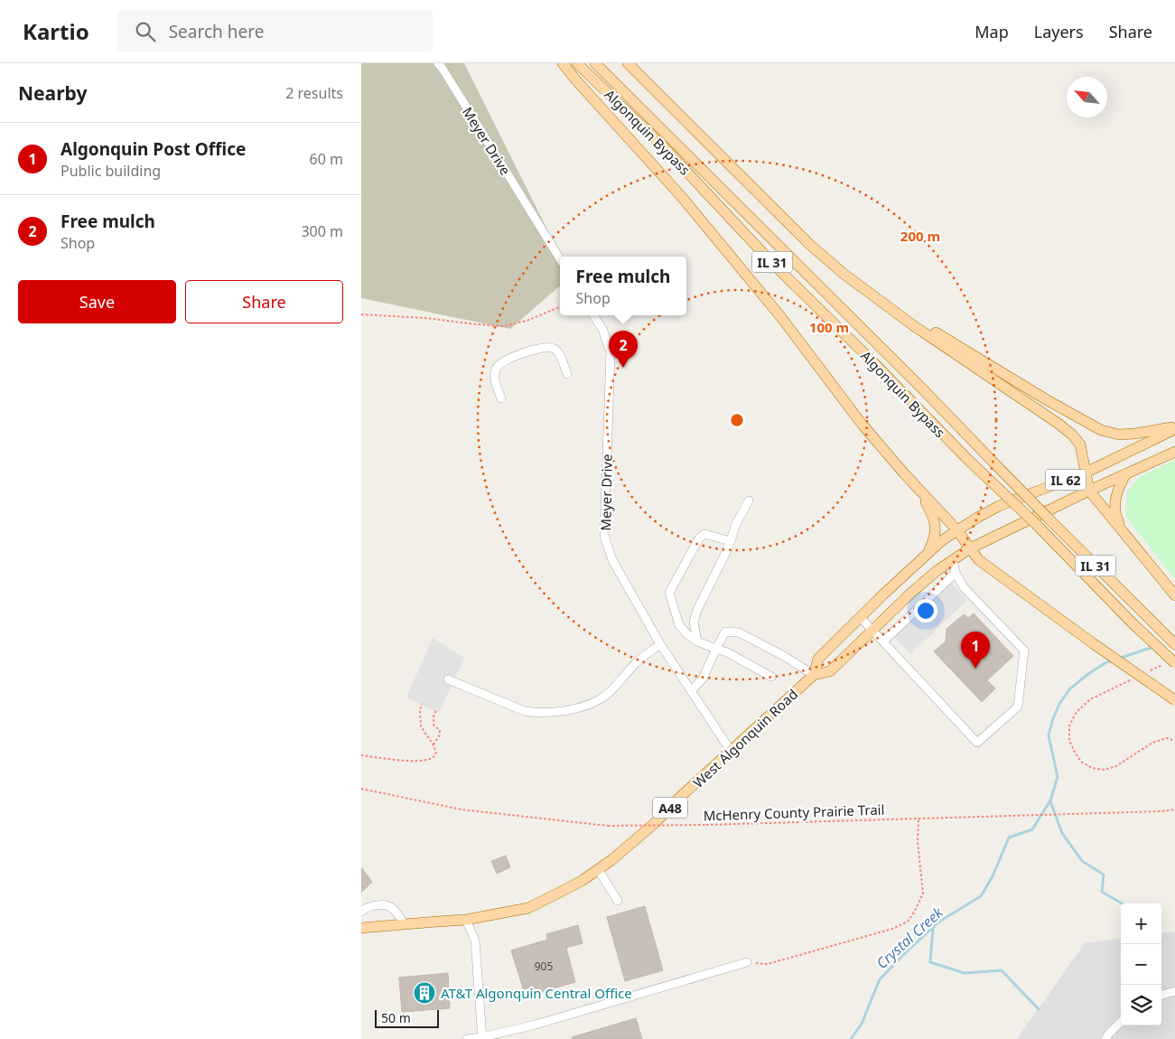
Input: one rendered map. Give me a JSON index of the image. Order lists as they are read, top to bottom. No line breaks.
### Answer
{"streets":{"main road":["Algonquin Bypass","IL 31","IL 62","West Algonquin Road","A48"],"street":["Meyer Drive"],"path":["McHenry County Prairie Trail"]},"crossings":[["Meyer Drive","West Algonquin Road"]],"water":["Crystal Creek"],"places":{"building":["AT&T Algonquin Central Office"]},"house_numbers":["905"],"scale_bar":"50 m","north":"top left","page":{"header":"Kartio","search":"Search here","nav":["Map","Layers","Share"],"heading":["Nearby","2 results"],"list":[{"mark":"1","name":"Algonquin Post Office","note":"Public building","value":"60 m"},{"mark":"2","name":"Free mulch","note":"Shop","value":"300 m"}],"popup":["Free mulch","Shop"],"buttons":["Save","Share"],"pins":["2","1"],"map_buttons":["+","−"],"scale":"50 m"},"rings":["200 m","100 m"]}
